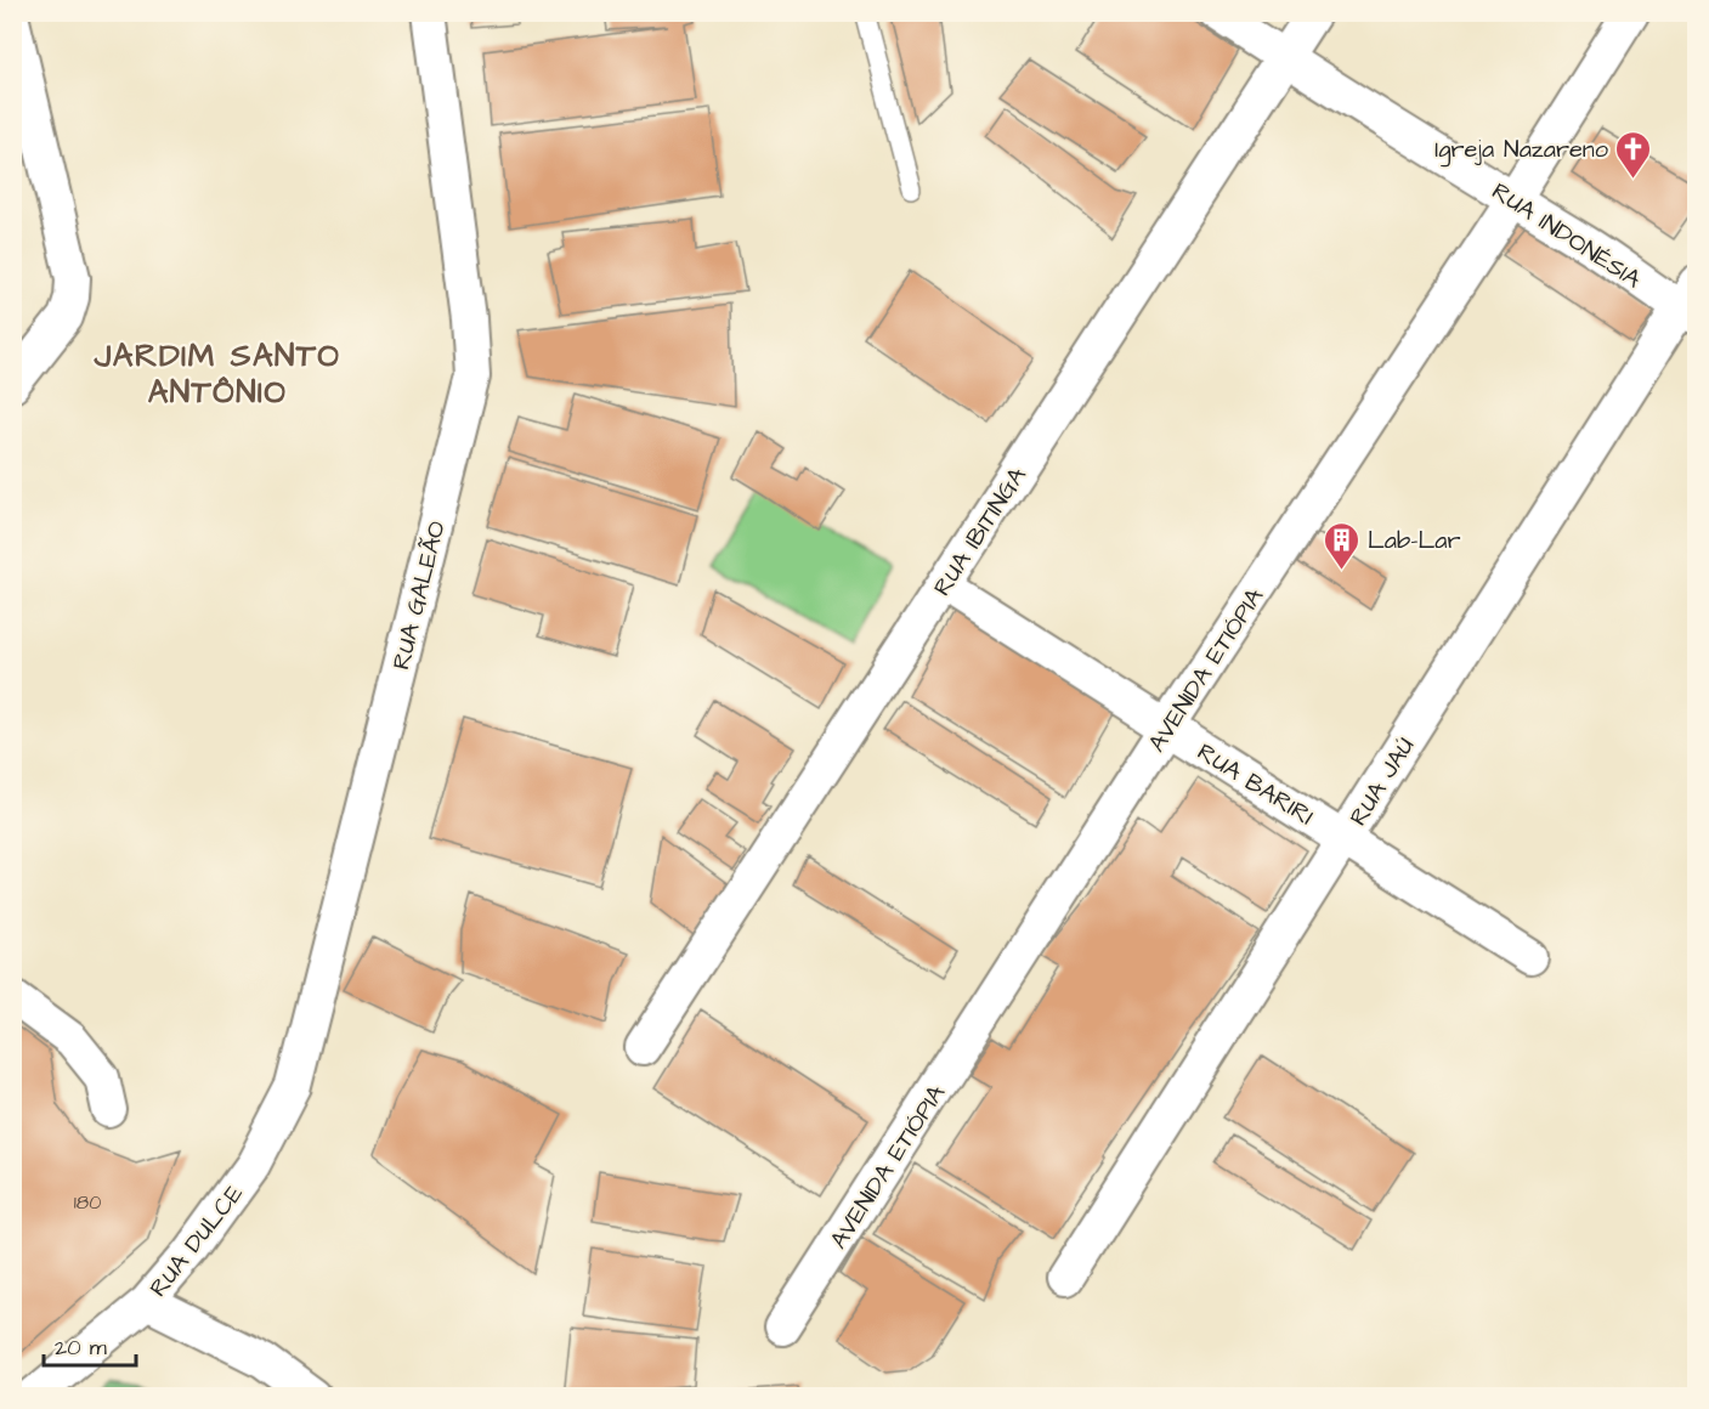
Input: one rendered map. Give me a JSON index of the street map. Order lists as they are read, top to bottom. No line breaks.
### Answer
{"streets":{"street":["RUA INDONÉSIA","RUA IBITINGA","RUA GALEÃO","AVENIDA ETIÓPIA","RUA JAÚ","RUA BARIRI","RUA DULCE"]},"crossings":[["RUA INDONÉSIA","RUA IBITINGA"],["RUA INDONÉSIA","AVENIDA ETIÓPIA"],["RUA INDONÉSIA","RUA JAÚ"],["RUA IBITINGA","RUA BARIRI"],["RUA GALEÃO","RUA DULCE"],["AVENIDA ETIÓPIA","RUA BARIRI"],["RUA JAÚ","RUA BARIRI"]],"districts":["JARDIM SANTO ANTÔNIO"],"places":{"church":["Igreja Nazareno"],"building":["Lab-Lar"]},"house_numbers":["180"],"scale_bar":"20 m"}
